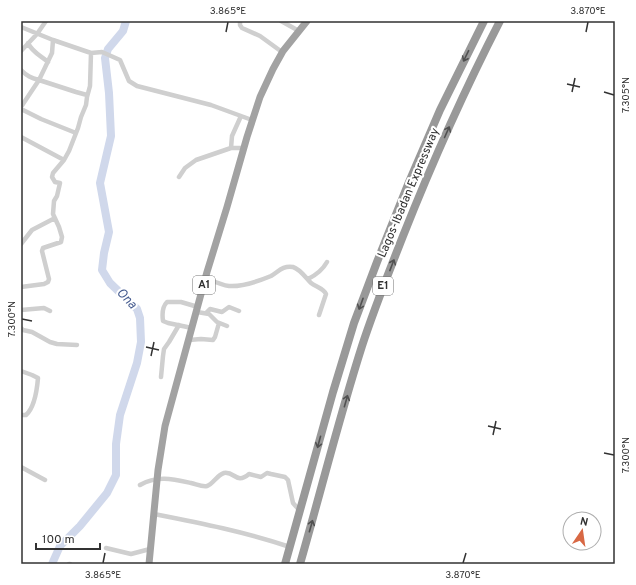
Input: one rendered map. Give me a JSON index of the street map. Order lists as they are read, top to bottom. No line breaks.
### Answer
{"streets":{"highway":["Lagos-Ibadan Expressway","A1","E1"]},"water":["Ona"],"scale_bar":"100 m","north":"top","coordinates":["3.865°E","3.870°E","7.305°N","7.300°N"]}
